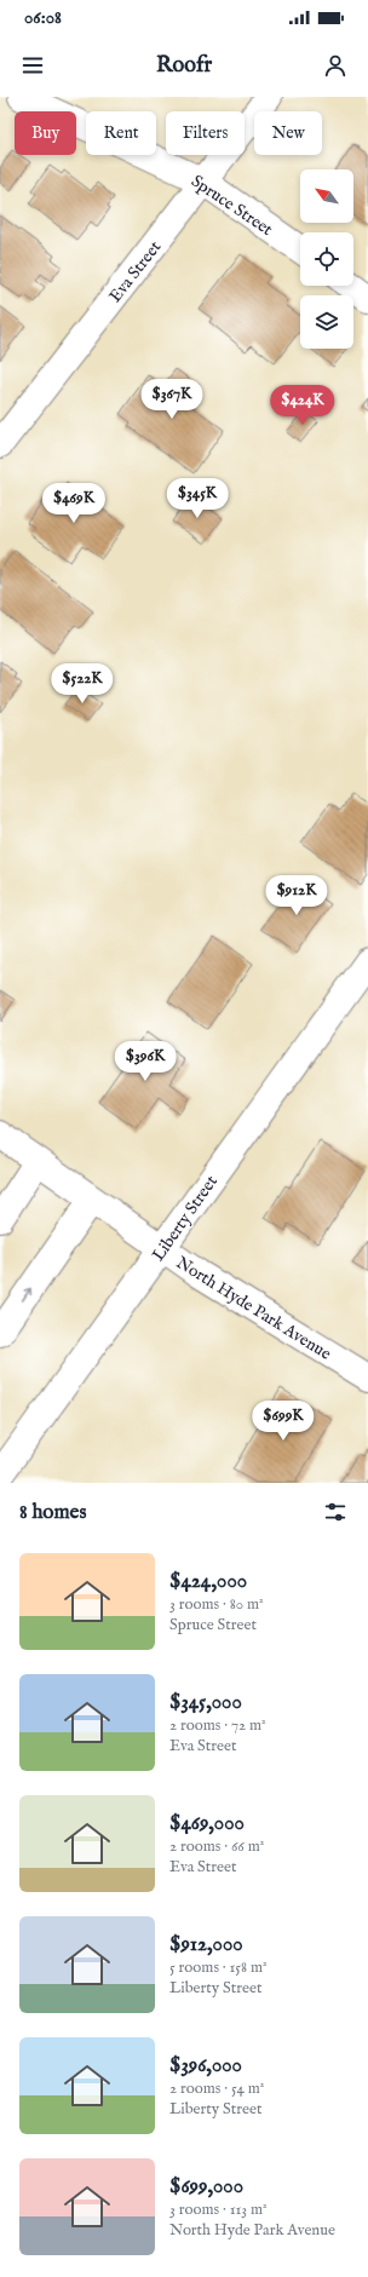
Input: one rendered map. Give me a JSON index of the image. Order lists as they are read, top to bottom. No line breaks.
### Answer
{"streets":{"street":["Spruce Street","Eva Street","Liberty Street","North Hyde Park Avenue"]},"crossings":[["Spruce Street","Eva Street"],["Liberty Street","North Hyde Park Avenue"]],"north":"top left","page":{"status":"06:08","header":"Roofr","chip":["Buy","Rent","Filters","New"],"price":["$367K","$424K","$345K","$469K","$522K","$912K","$396K","$699K"],"heading":"8 homes","list":[{"name":"$424,000","note":"3 rooms · 80 m² · Spruce Street"},{"name":"$345,000","note":"2 rooms · 72 m² · Eva Street"},{"name":"$469,000","note":"2 rooms · 66 m² · Eva Street"},{"name":"$912,000","note":"5 rooms · 158 m² · Liberty Street"},{"name":"$396,000","note":"2 rooms · 54 m² · Liberty Street"},{"name":"$699,000","note":"3 rooms · 113 m² · North Hyde Park Avenue"}]}}
